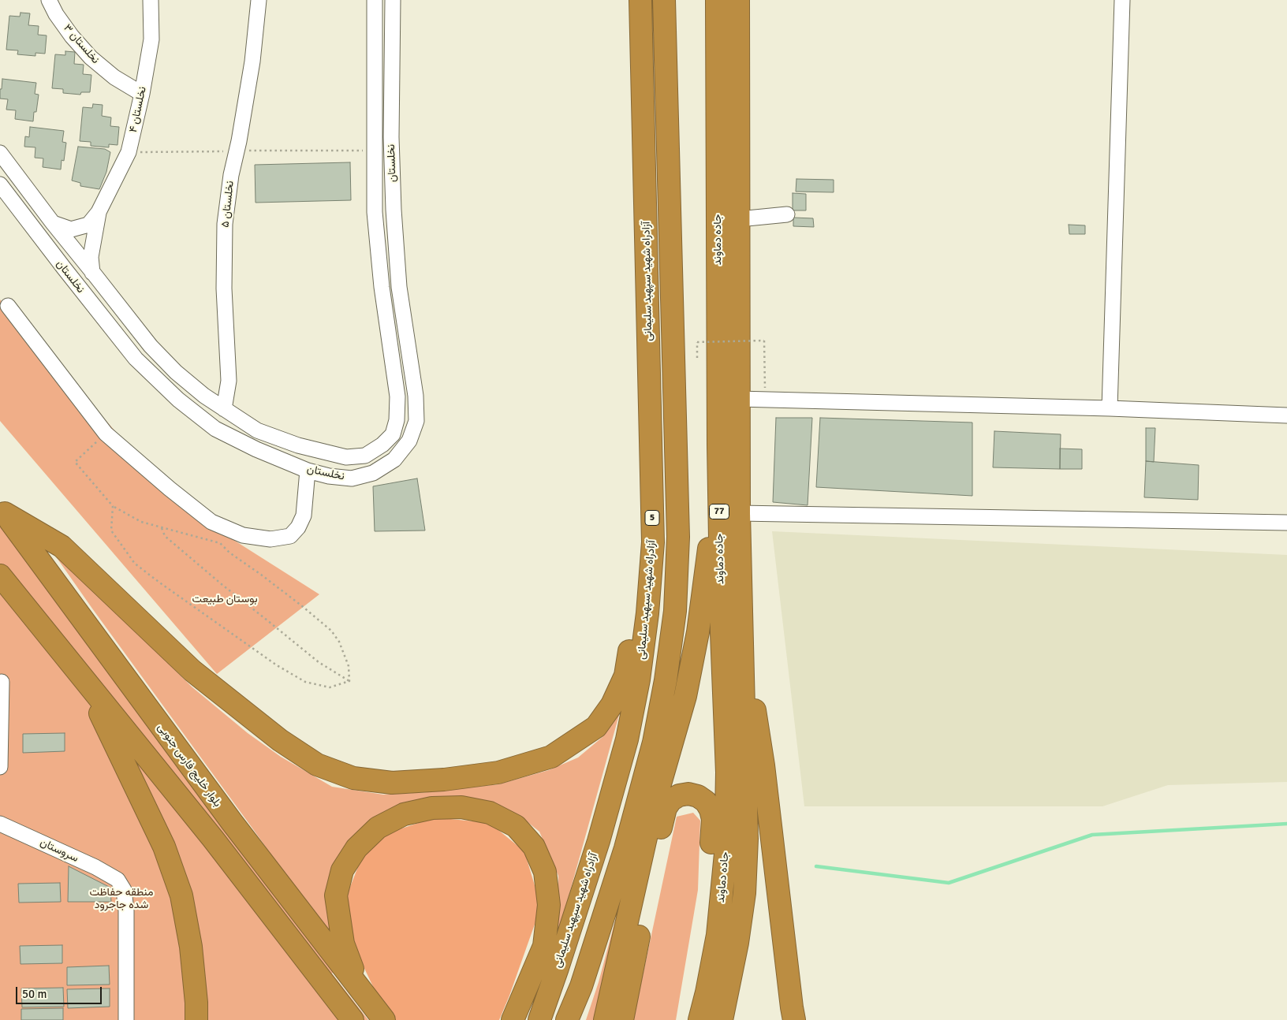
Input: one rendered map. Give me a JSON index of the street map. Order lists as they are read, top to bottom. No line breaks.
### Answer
{"streets":{"highway":["جاده دماوند","آزادراه شهید سپهبد سلیمانی","77","5","بلوار خلیج فارس جنوبی"],"street":["نخلستان ۳","نخلستان ۴","نخلستان","نخلستان ۵","سروستان"]},"crossings":[["نخلستان ۳","نخلستان ۴"],["نخلستان","نخلستان ۵"]],"parks":["بوستان طبیعت","منطقه حفاظت شده جاجرود"],"scale_bar":"50 m"}
